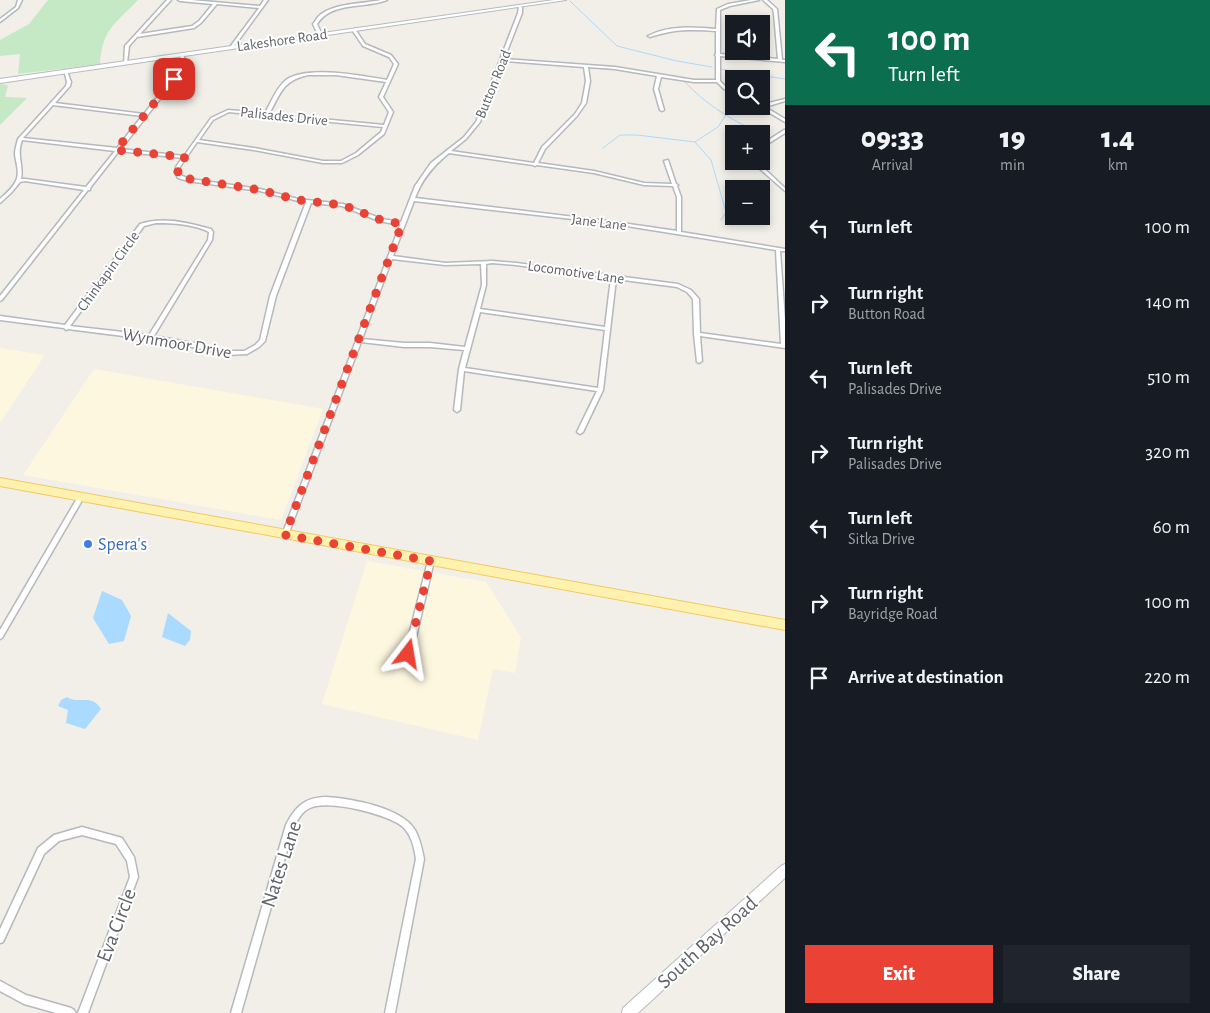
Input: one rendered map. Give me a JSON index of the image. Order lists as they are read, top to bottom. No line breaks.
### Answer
{"streets":{"street":["Lakeshore Road","Button Road","Palisades Drive","Jane Lane","Chinkapin Circle","Locomotive Lane","Wynmoor Drive","Nates Lane","Eva Circle","South Bay Road"]},"crossings":[["Lakeshore Road","Button Road"],["Button Road","Palisades Drive"],["Button Road","Jane Lane"],["Button Road","Locomotive Lane"],["Palisades Drive","Wynmoor Drive"],["Chinkapin Circle","Wynmoor Drive"]],"places":["Spera's"],"page":{"turn":["100 m","Turn left"],"map_buttons":["+","−"],"eta":["09:33","Arrival","19","min","1.4","km"],"list":[{"name":"Turn left","value":"100 m"},{"name":"Turn right","note":"Button Road","value":"140 m"},{"name":"Turn left","note":"Palisades Drive","value":"510 m"},{"name":"Turn right","note":"Palisades Drive","value":"320 m"},{"name":"Turn left","note":"Sitka Drive","value":"60 m"},{"name":"Turn right","note":"Bayridge Road","value":"100 m"},{"name":"Arrive at destination","value":"220 m"}],"buttons":["Exit","Share"]}}
